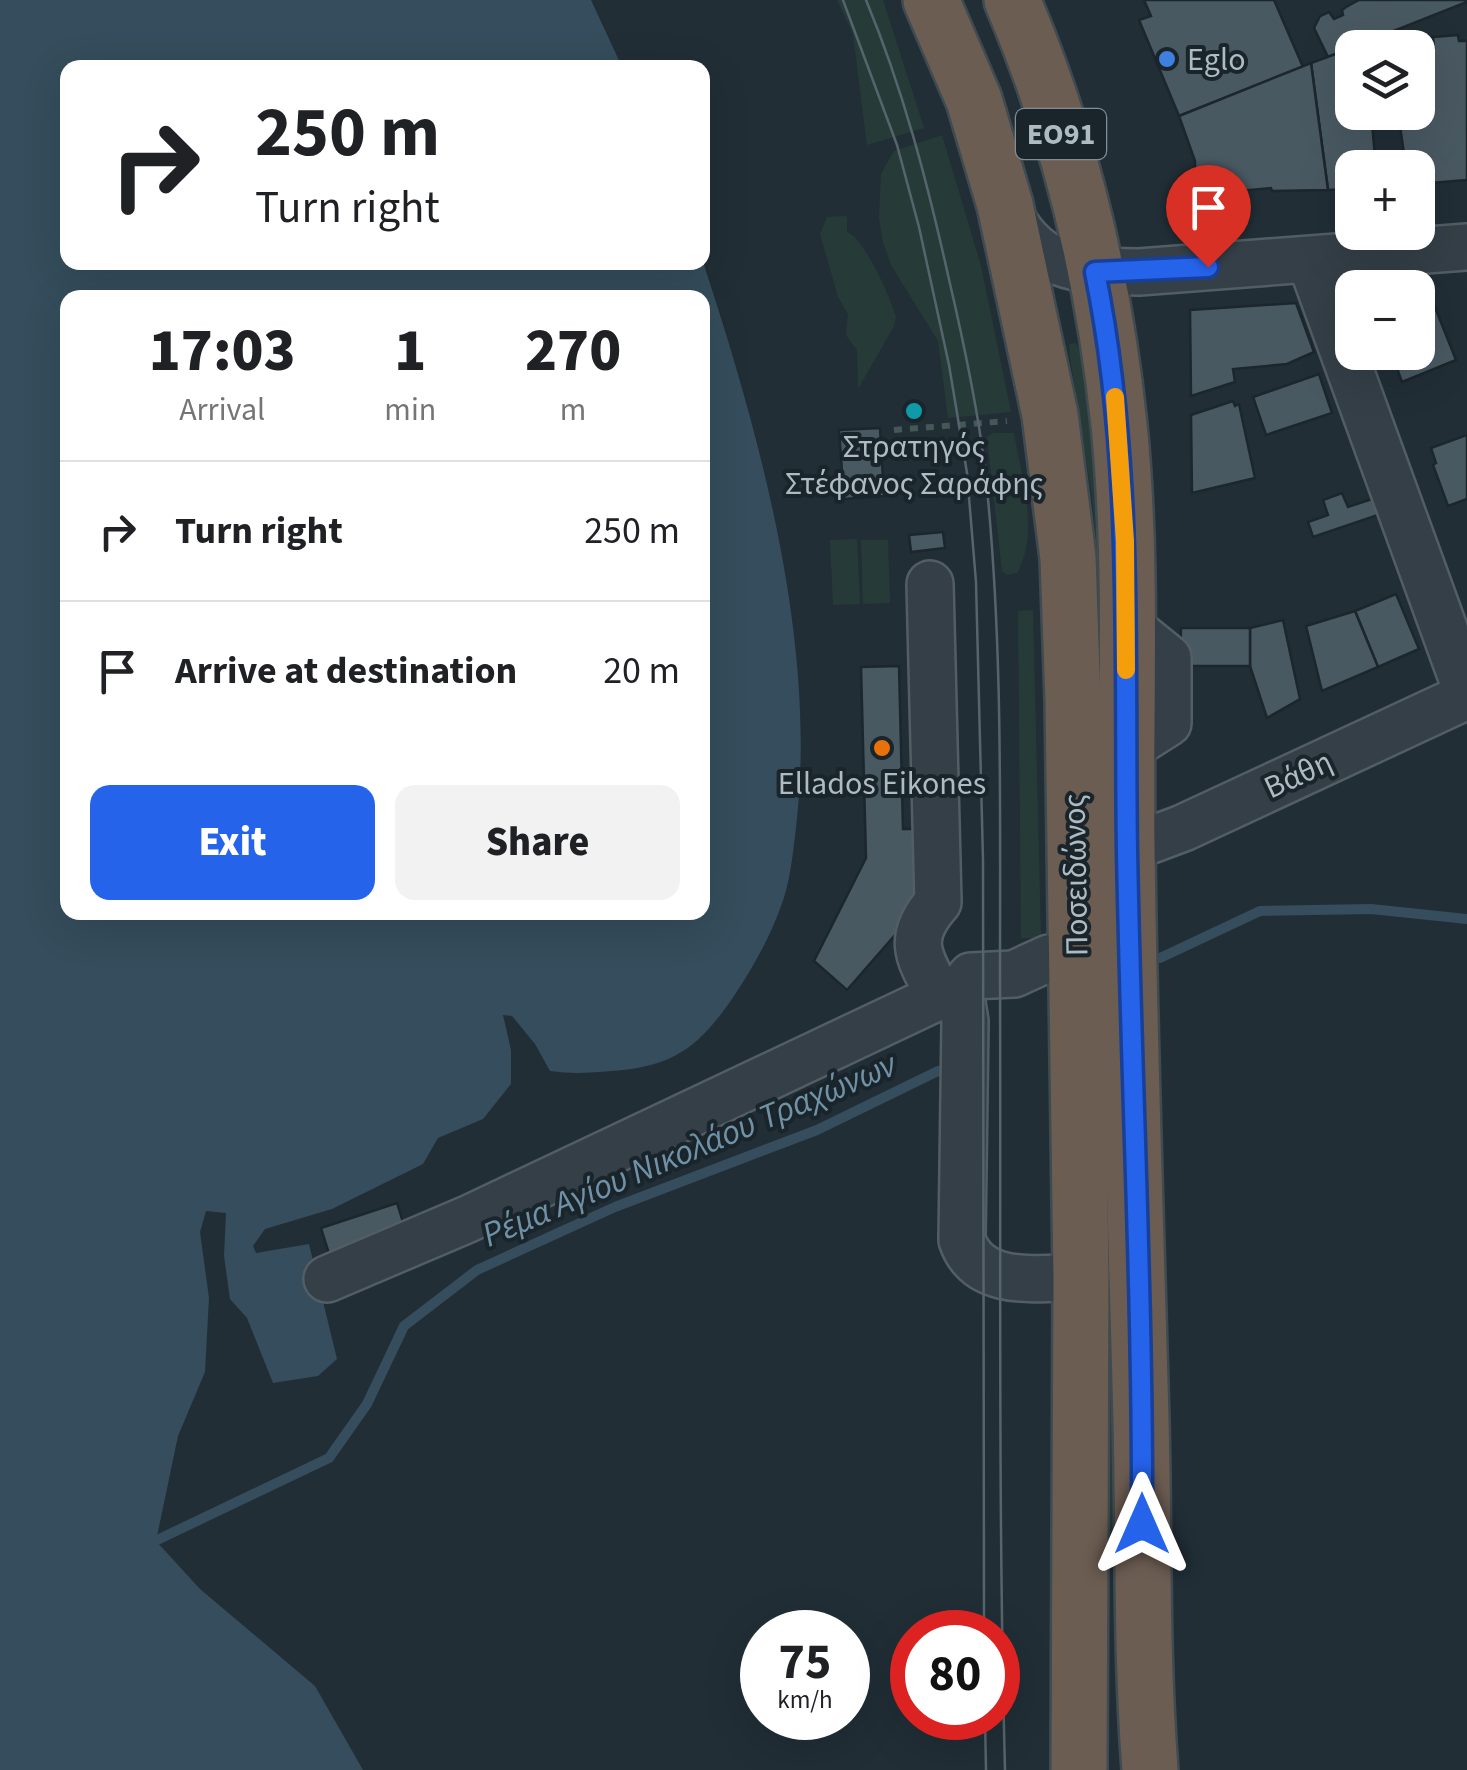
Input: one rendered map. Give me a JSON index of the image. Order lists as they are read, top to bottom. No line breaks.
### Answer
{"streets":{"highway":["ΕΟ91","Ποσειδώνος"],"street":["Βάθη"]},"crossings":[["Βάθη","Ποσειδώνος"]],"water":["Ρέμα Αγίου Νικολάου Τραχώνων"],"places":["Eglo","Στρατηγός Στέφανος Σαράφης","Ellados Eikones"],"page":{"map_buttons":["+","−"],"turn":["250 m","Turn right"],"eta":["17:03","Arrival","1","min","270","m"],"list":[{"name":"Turn right","value":"250 m"},{"name":"Arrive at destination","value":"20 m"}],"buttons":["Exit","Share"],"speed":"75 km/h","limit":"80"}}
